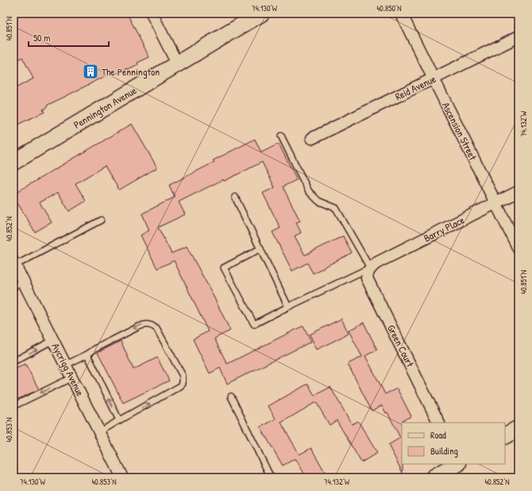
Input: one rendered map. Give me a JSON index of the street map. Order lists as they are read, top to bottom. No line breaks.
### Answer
{"streets":{"street":["Reid Avenue","Pennington Avenue","Ascension Street","Barry Place","Green Court","Aycrigg Avenue"]},"crossings":[["Reid Avenue","Ascension Street"],["Ascension Street","Barry Place"],["Barry Place","Green Court"]],"places":{"building":["The Pennington"]},"legend":["Road","Building"],"scale_bar":"50 m","coordinates":["74.130°W","40.850°N","40.851°N","74.132°W","40.852°N","40.853°N"]}
